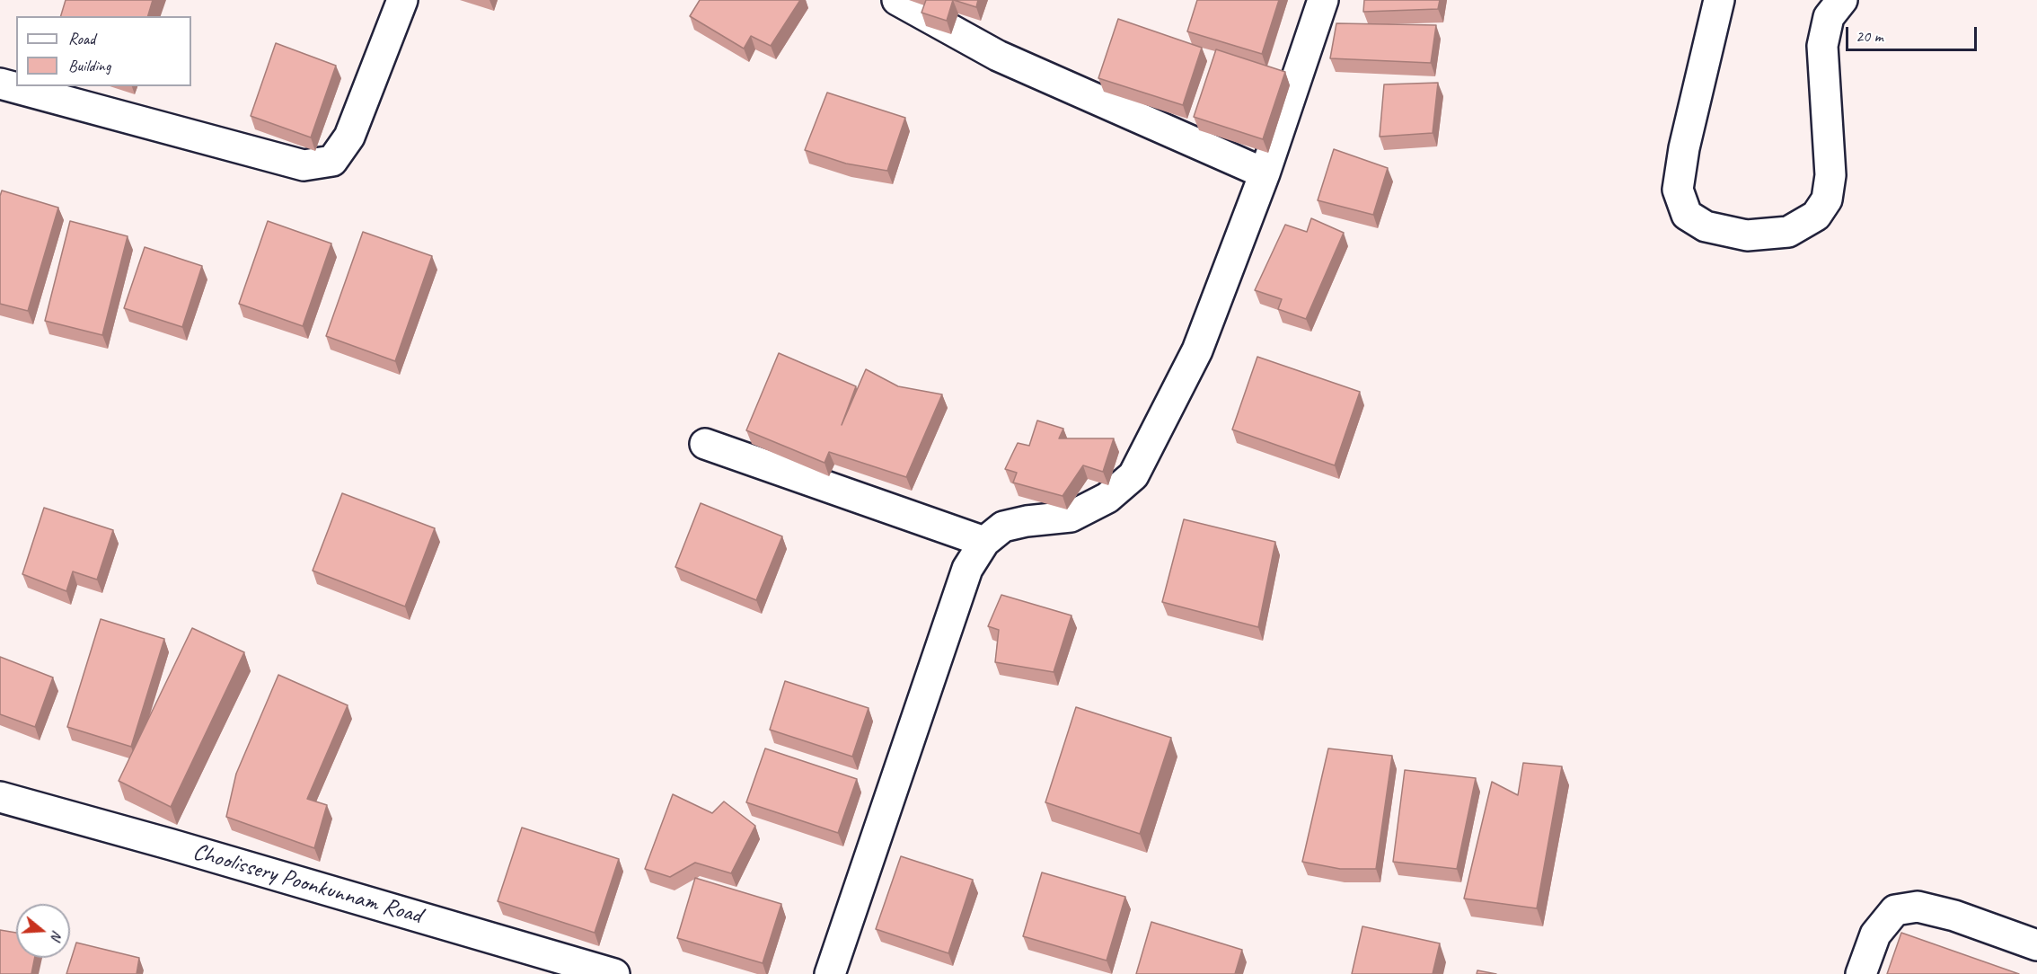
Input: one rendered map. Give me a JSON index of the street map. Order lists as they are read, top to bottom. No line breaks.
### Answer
{"streets":{"street":["Choolissery Poonkunnam Road"]},"legend":["Road","Building"],"scale_bar":"20 m","north":"right"}
